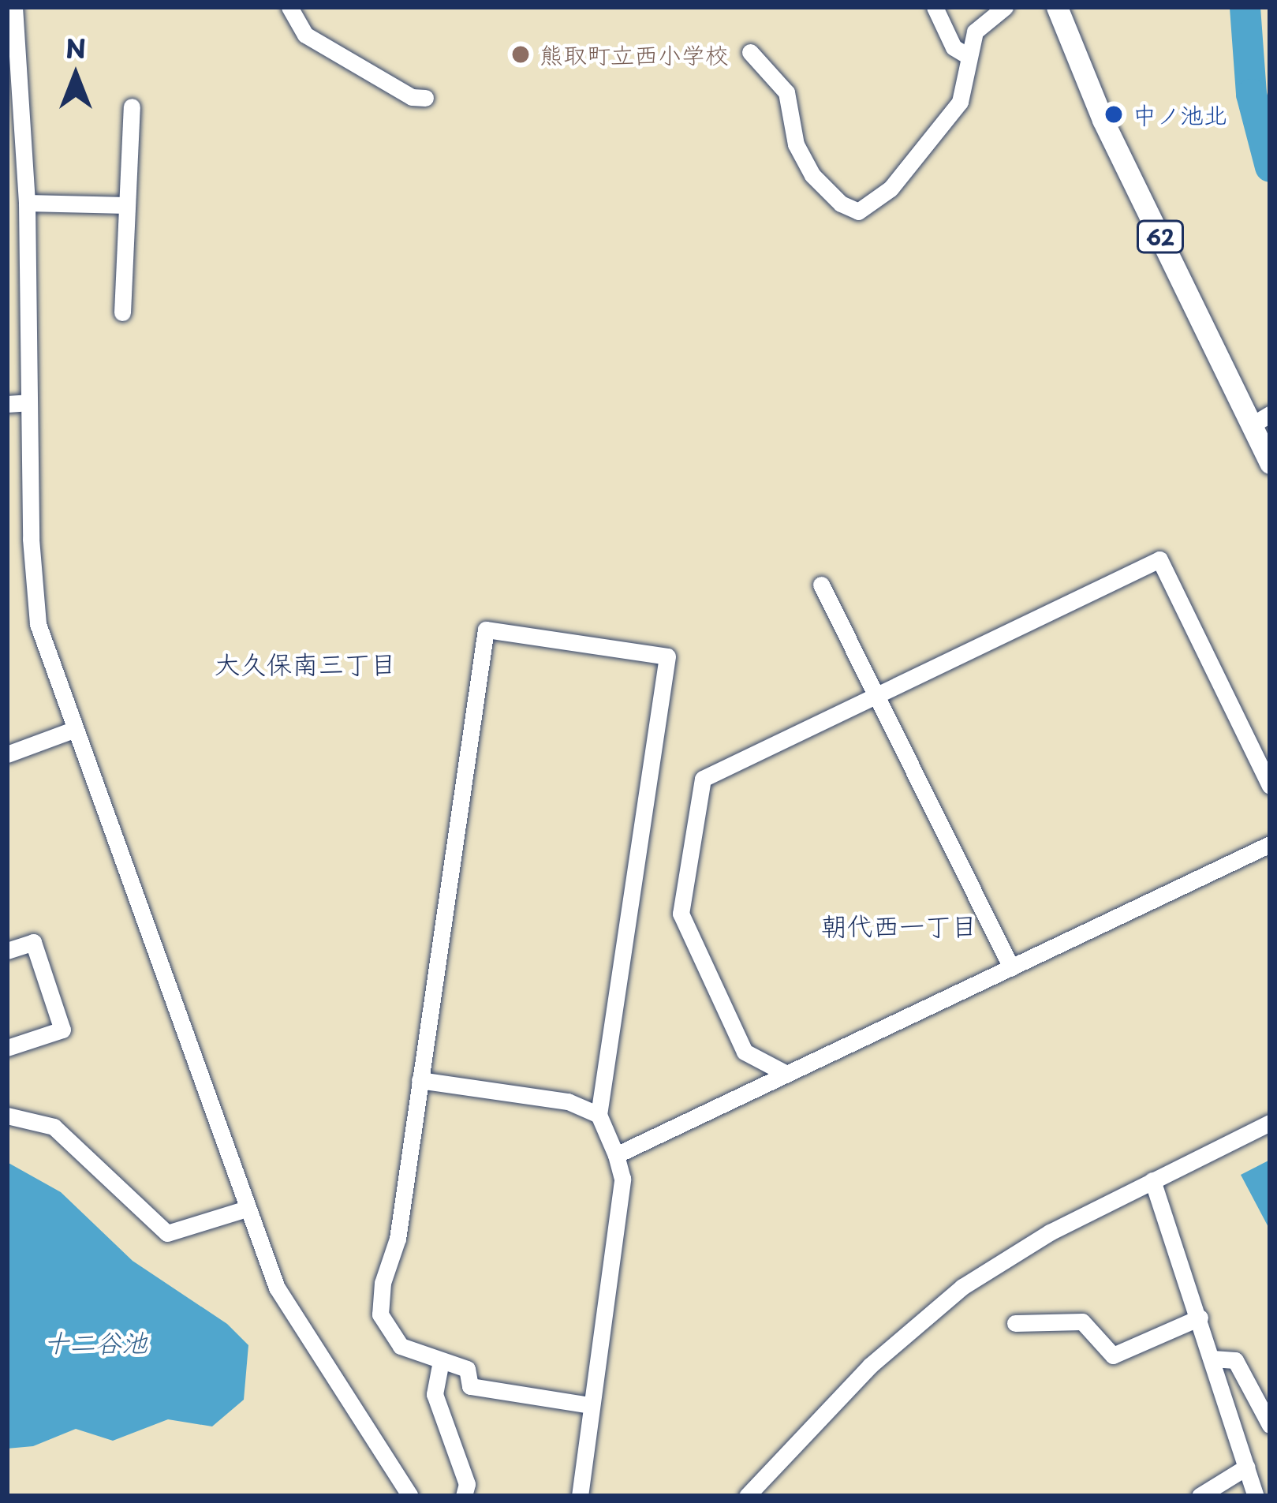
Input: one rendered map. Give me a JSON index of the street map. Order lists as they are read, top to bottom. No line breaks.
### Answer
{"streets":{"main road":["62"]},"districts":["大久保南三丁目","朝代西一丁目"],"water":["十二谷池"],"places":["熊取町立西小学校","中ノ池北"],"north":"top"}
